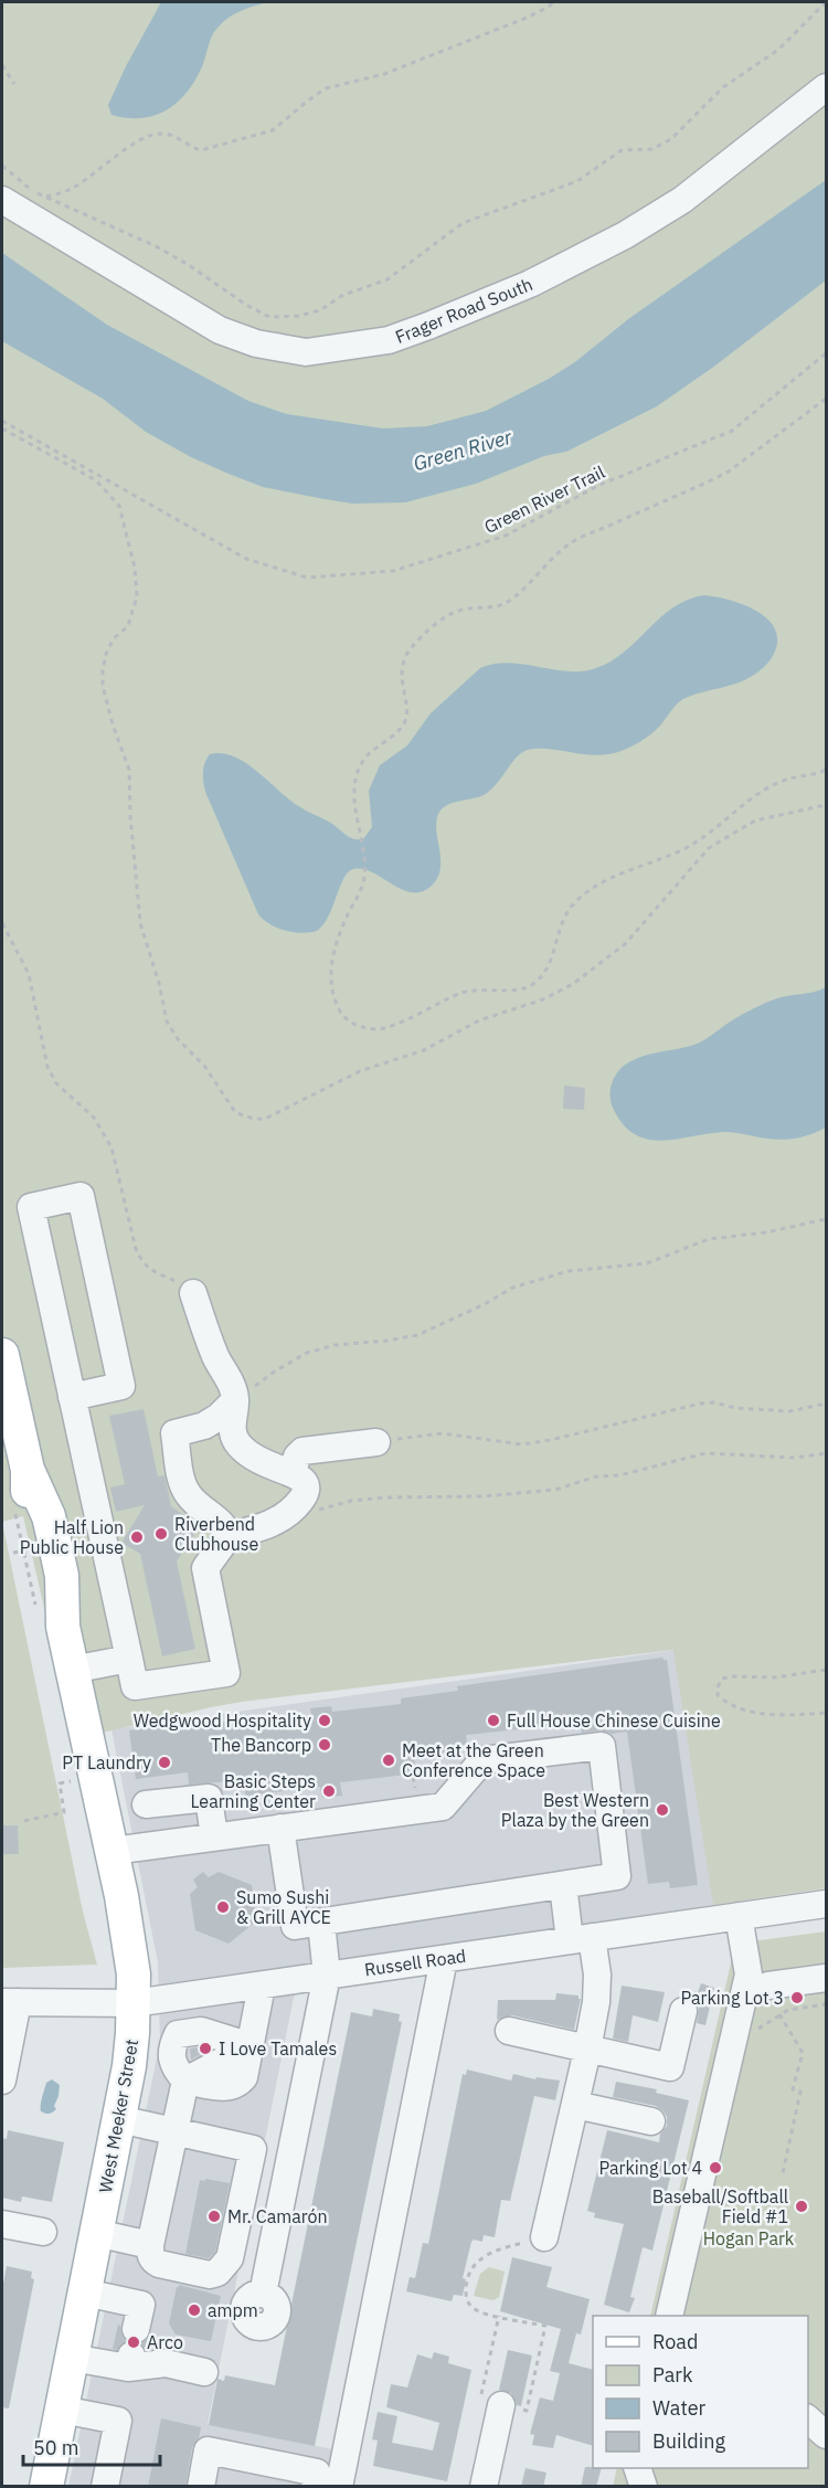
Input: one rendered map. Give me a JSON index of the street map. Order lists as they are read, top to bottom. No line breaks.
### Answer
{"streets":{"main road":["West Meeker Street"],"street":["Frager Road South","Russell Road"],"path":["Green River Trail"]},"crossings":[["Russell Road","West Meeker Street"]],"water":["Green River"],"parks":["Hogan Park"],"places":["Riverbend Clubhouse","Half Lion Public House","Wedgwood Hospitality","Full House Chinese Cuisine","The Bancorp","Meet at the Green Conference Space","PT Laundry","Basic Steps Learning Center","Best Western Plaza by the Green","Sumo Sushi & Grill AYCE","Parking Lot 3","I Love Tamales","Parking Lot 4","Baseball/Softball Field #1","Mr. Camarón","ampm","Arco"],"legend":["Road","Park","Water","Building"],"scale_bar":"50 m"}
